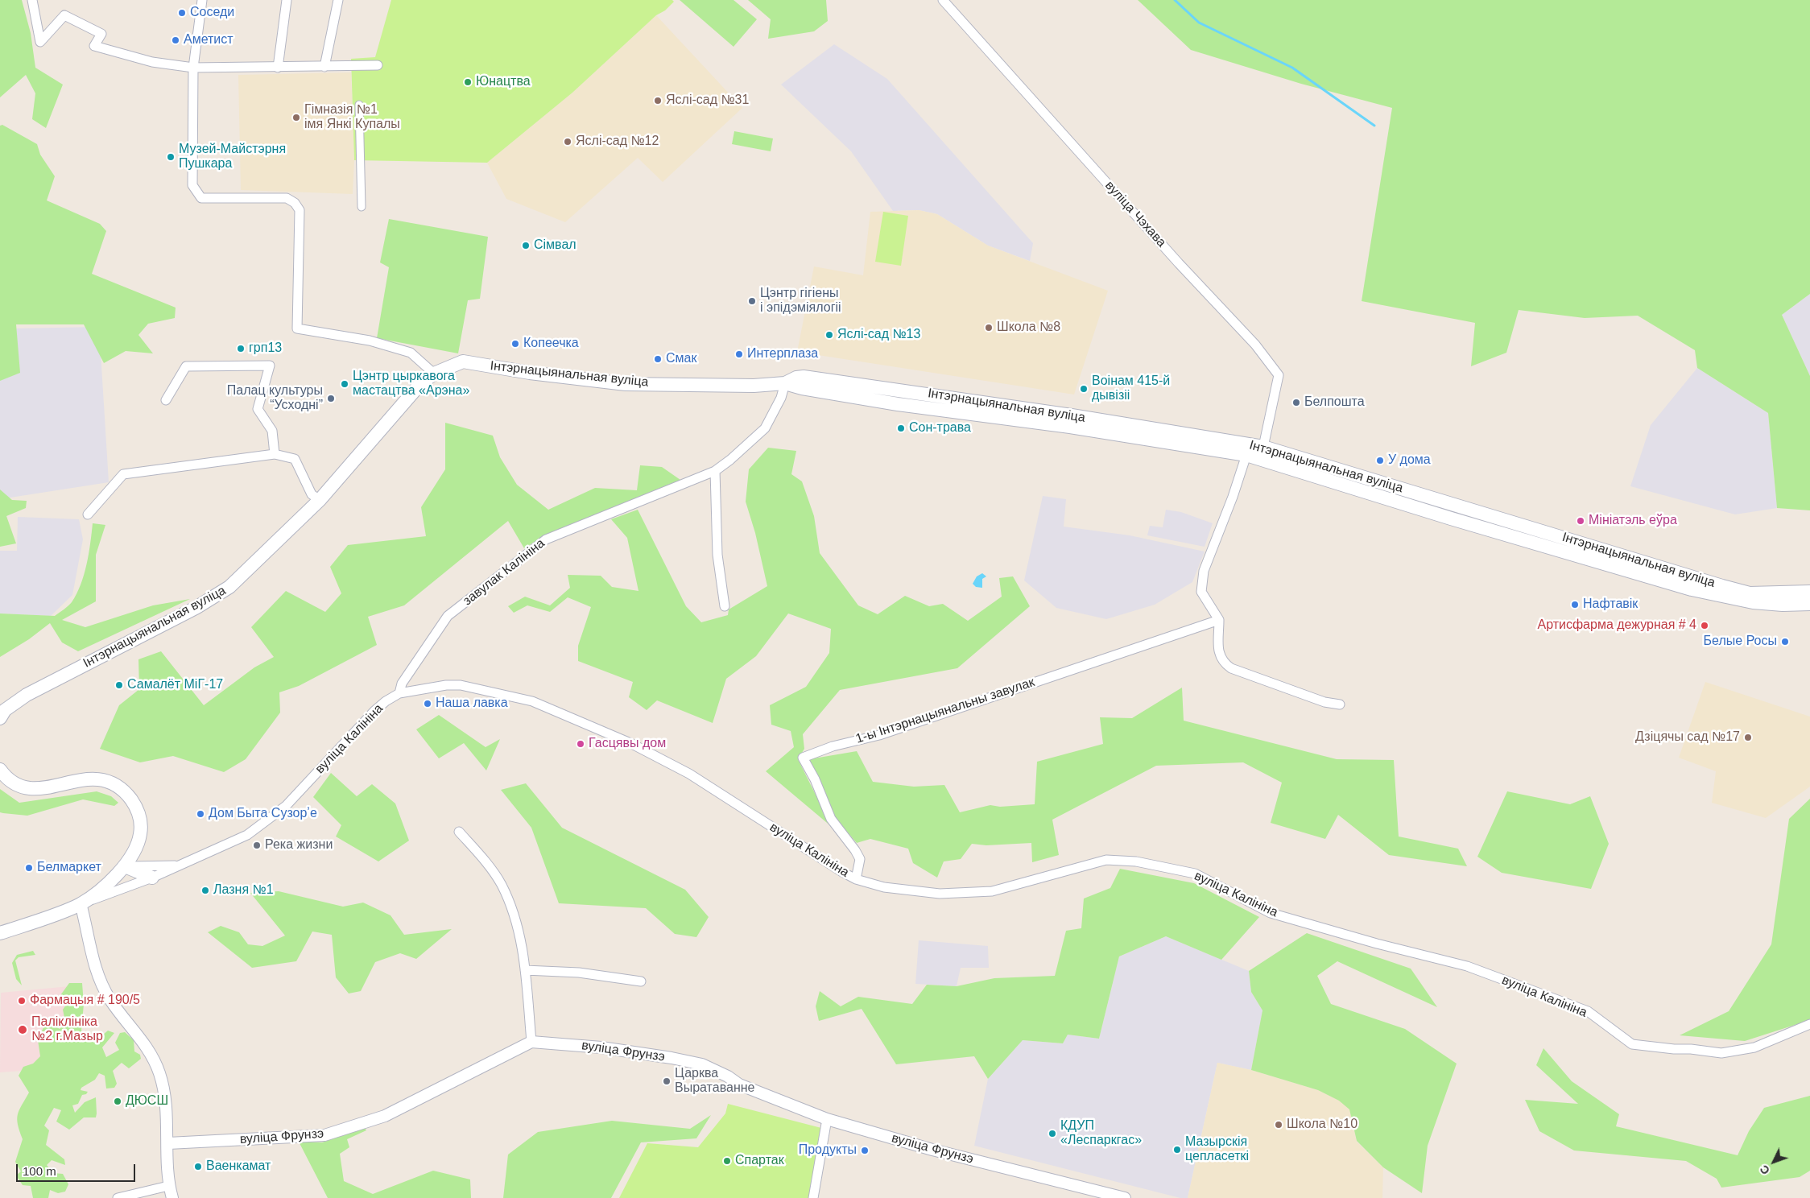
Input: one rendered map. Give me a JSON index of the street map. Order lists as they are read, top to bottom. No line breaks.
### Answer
{"streets":{"main road":["Інтэрнацыянальная вуліца"],"street":["вуліца Чэхава","завулак Калініна","1-ы Інтэрнацыянальны завулак","вуліца Калініна","вуліца Фрунзэ"]},"crossings":[["вуліца Чэхава","Інтэрнацыянальная вуліца"],["Інтэрнацыянальная вуліца","завулак Калініна"],["завулак Калініна","вуліца Калініна"],["1-ы Інтэрнацыянальны завулак","вуліца Калініна"]],"places":["Соседи","Аметист","Юнацтва","Яслі-сад №31","Гімназія №1 імя Янкі Купалы","Яслі-сад №12","Музей-Майстэрня Пушкара","Сімвал","Цэнтр гігіены і эпідэміялогіі","Школа №8","Яслі-сад №13","Копеечка","грп13","Интерплаза","Смак","Цэнтр цыркавога мастацтва «Арэна»","Воінам 415-й дывізіі","Палац культуры “Усходні”","Белпошта","Сон-трава","У дома","Мініатэль еўра","Нафтавік","Артисфарма дежурная # 4","Белые Росы","Самалёт МіГ-17","Наша лавка","Дзіцячы сад №17","Гасцявы дом","Дом Быта Сузорʼе","Река жизни","Белмаркет","Лазня №1","Фармацыя # 190/5","Паліклініка №2 г.Мазыр","Царква Выратаванне","ДЮСШ","Школа №10","КДУП «Леспаркгас»","Мазырскія цепласеткі","Продукты","Спартак","Ваенкамат"],"scale_bar":"100 m","north":"bottom left"}
